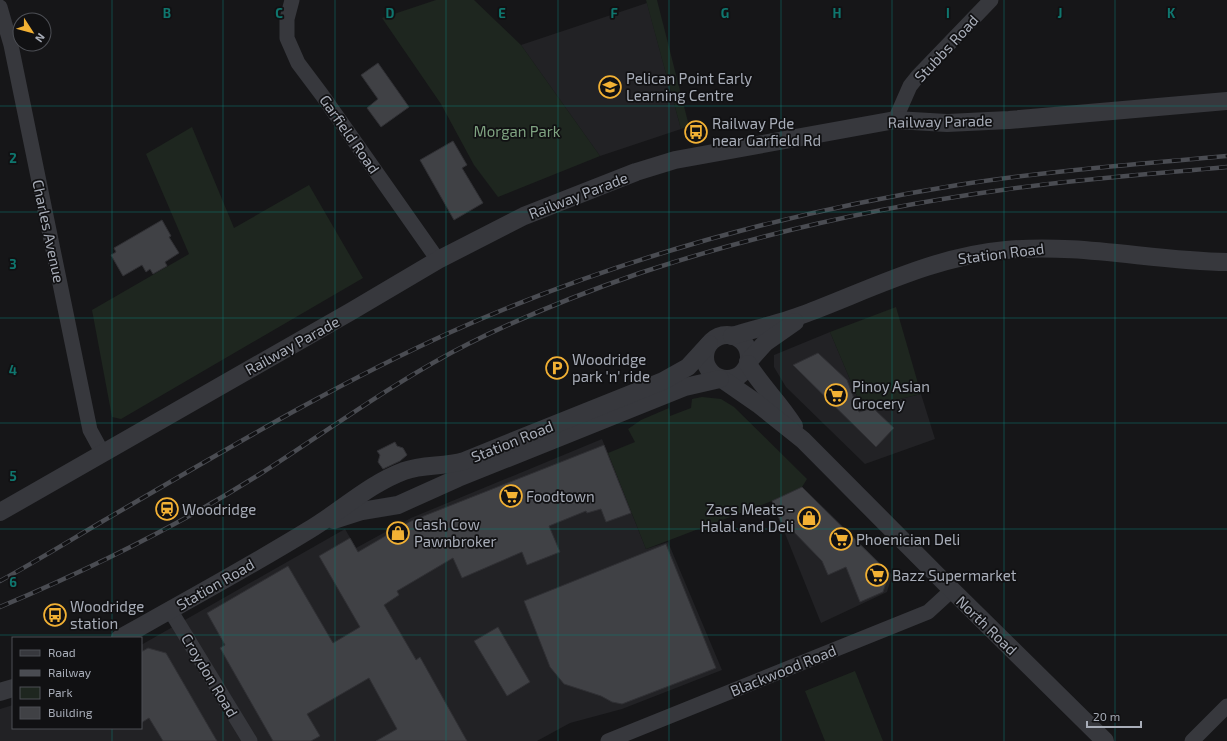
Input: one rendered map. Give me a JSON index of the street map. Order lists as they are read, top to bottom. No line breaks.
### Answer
{"streets":{"street":["Stubbs Road","Railway Parade","Garfield Road","Charles Avenue","Station Road","North Road","Blackwood Road","Croydon Road"]},"crossings":[["Stubbs Road","Railway Parade"],["Railway Parade","Garfield Road"],["Railway Parade","Charles Avenue"],["Station Road","North Road"],["Station Road","Croydon Road"],["North Road","Blackwood Road"]],"parks":["Morgan Park"],"places":{"school or university":["Pelican Point Early Learning Centre"],"bus stop":["Railway Pde near Garfield Rd","Woodridge station"],"parking":["Woodridge park 'n' ride"],"supermarket":["Pinoy Asian Grocery","Foodtown","Phoenician Deli","Bazz Supermarket"],"station":["Woodridge"],"shop":["Zacs Meats - Halal and Deli","Cash Cow Pawnbroker"]},"legend":["Road","Railway","Park","Building"],"scale_bar":"20 m","north":"bottom right","grid":{"columns":["B","C","D","E","F","G","H","I","J","K"],"rows":["2","3","4","5","6"]}}
